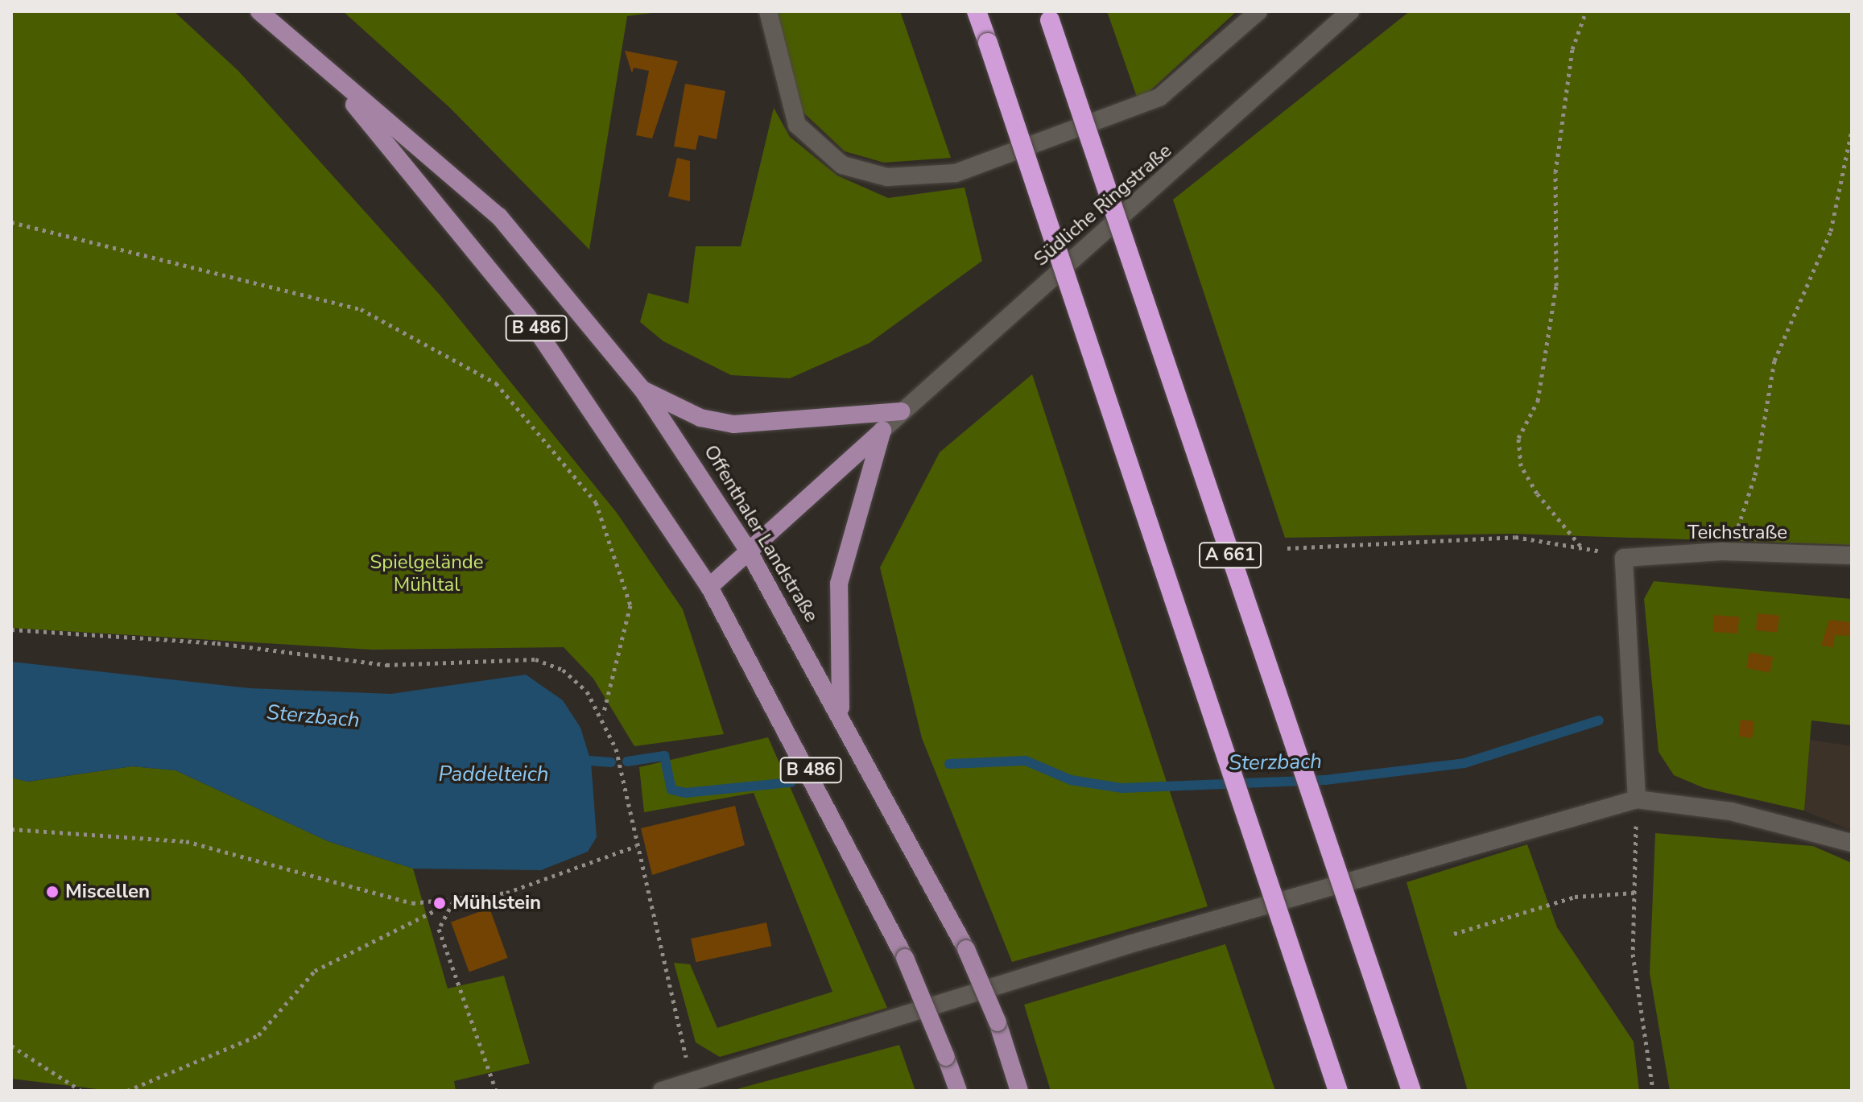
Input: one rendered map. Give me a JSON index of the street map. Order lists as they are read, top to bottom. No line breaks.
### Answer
{"streets":{"highway":["A 661"],"main road":["Südliche Ringstraße","B 486","Teichstraße","Offenthaler Landstraße"]},"water":["Sterzbach","Paddelteich"],"parks":["Spielgelände Mühltal"],"places":["Miscellen","Mühlstein"]}
